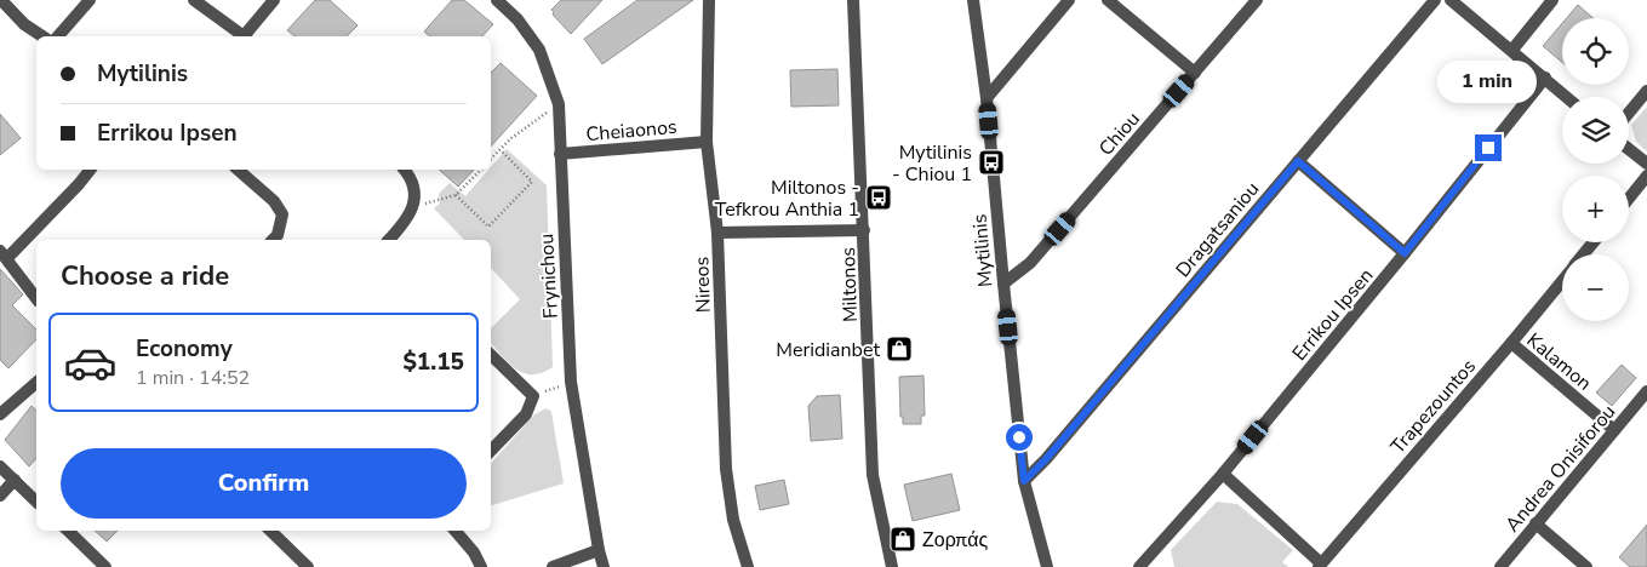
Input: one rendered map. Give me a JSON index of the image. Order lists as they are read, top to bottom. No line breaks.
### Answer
{"streets":{"street":["Cheiaonos","Chiou","Dragatsaniou","Mytilinis","Frynichou","Nireos","Miltonos","Errikou Ipsen","Kalamon","Trapezountos","Andrea Onisiforou"]},"crossings":[["Cheiaonos","Frynichou"],["Cheiaonos","Nireos"],["Chiou","Mytilinis"],["Dragatsaniou","Mytilinis"],["Kalamon","Trapezountos"],["Kalamon","Andrea Onisiforou"]],"places":{"bus stop":["Mytilinis - Chiou 1","Miltonos - Tefkrou Anthia 1"],"shop":["Meridianbet","Ζορπάς"]},"page":{"map_buttons":["+","−"],"banner":["Mytilinis","Errikou Ipsen"],"bubble":"1 min","heading":"Choose a ride","list":[{"name":"Economy","note":"1 min · 14:52","value":"$1.15"}],"buttons":"Confirm"}}
